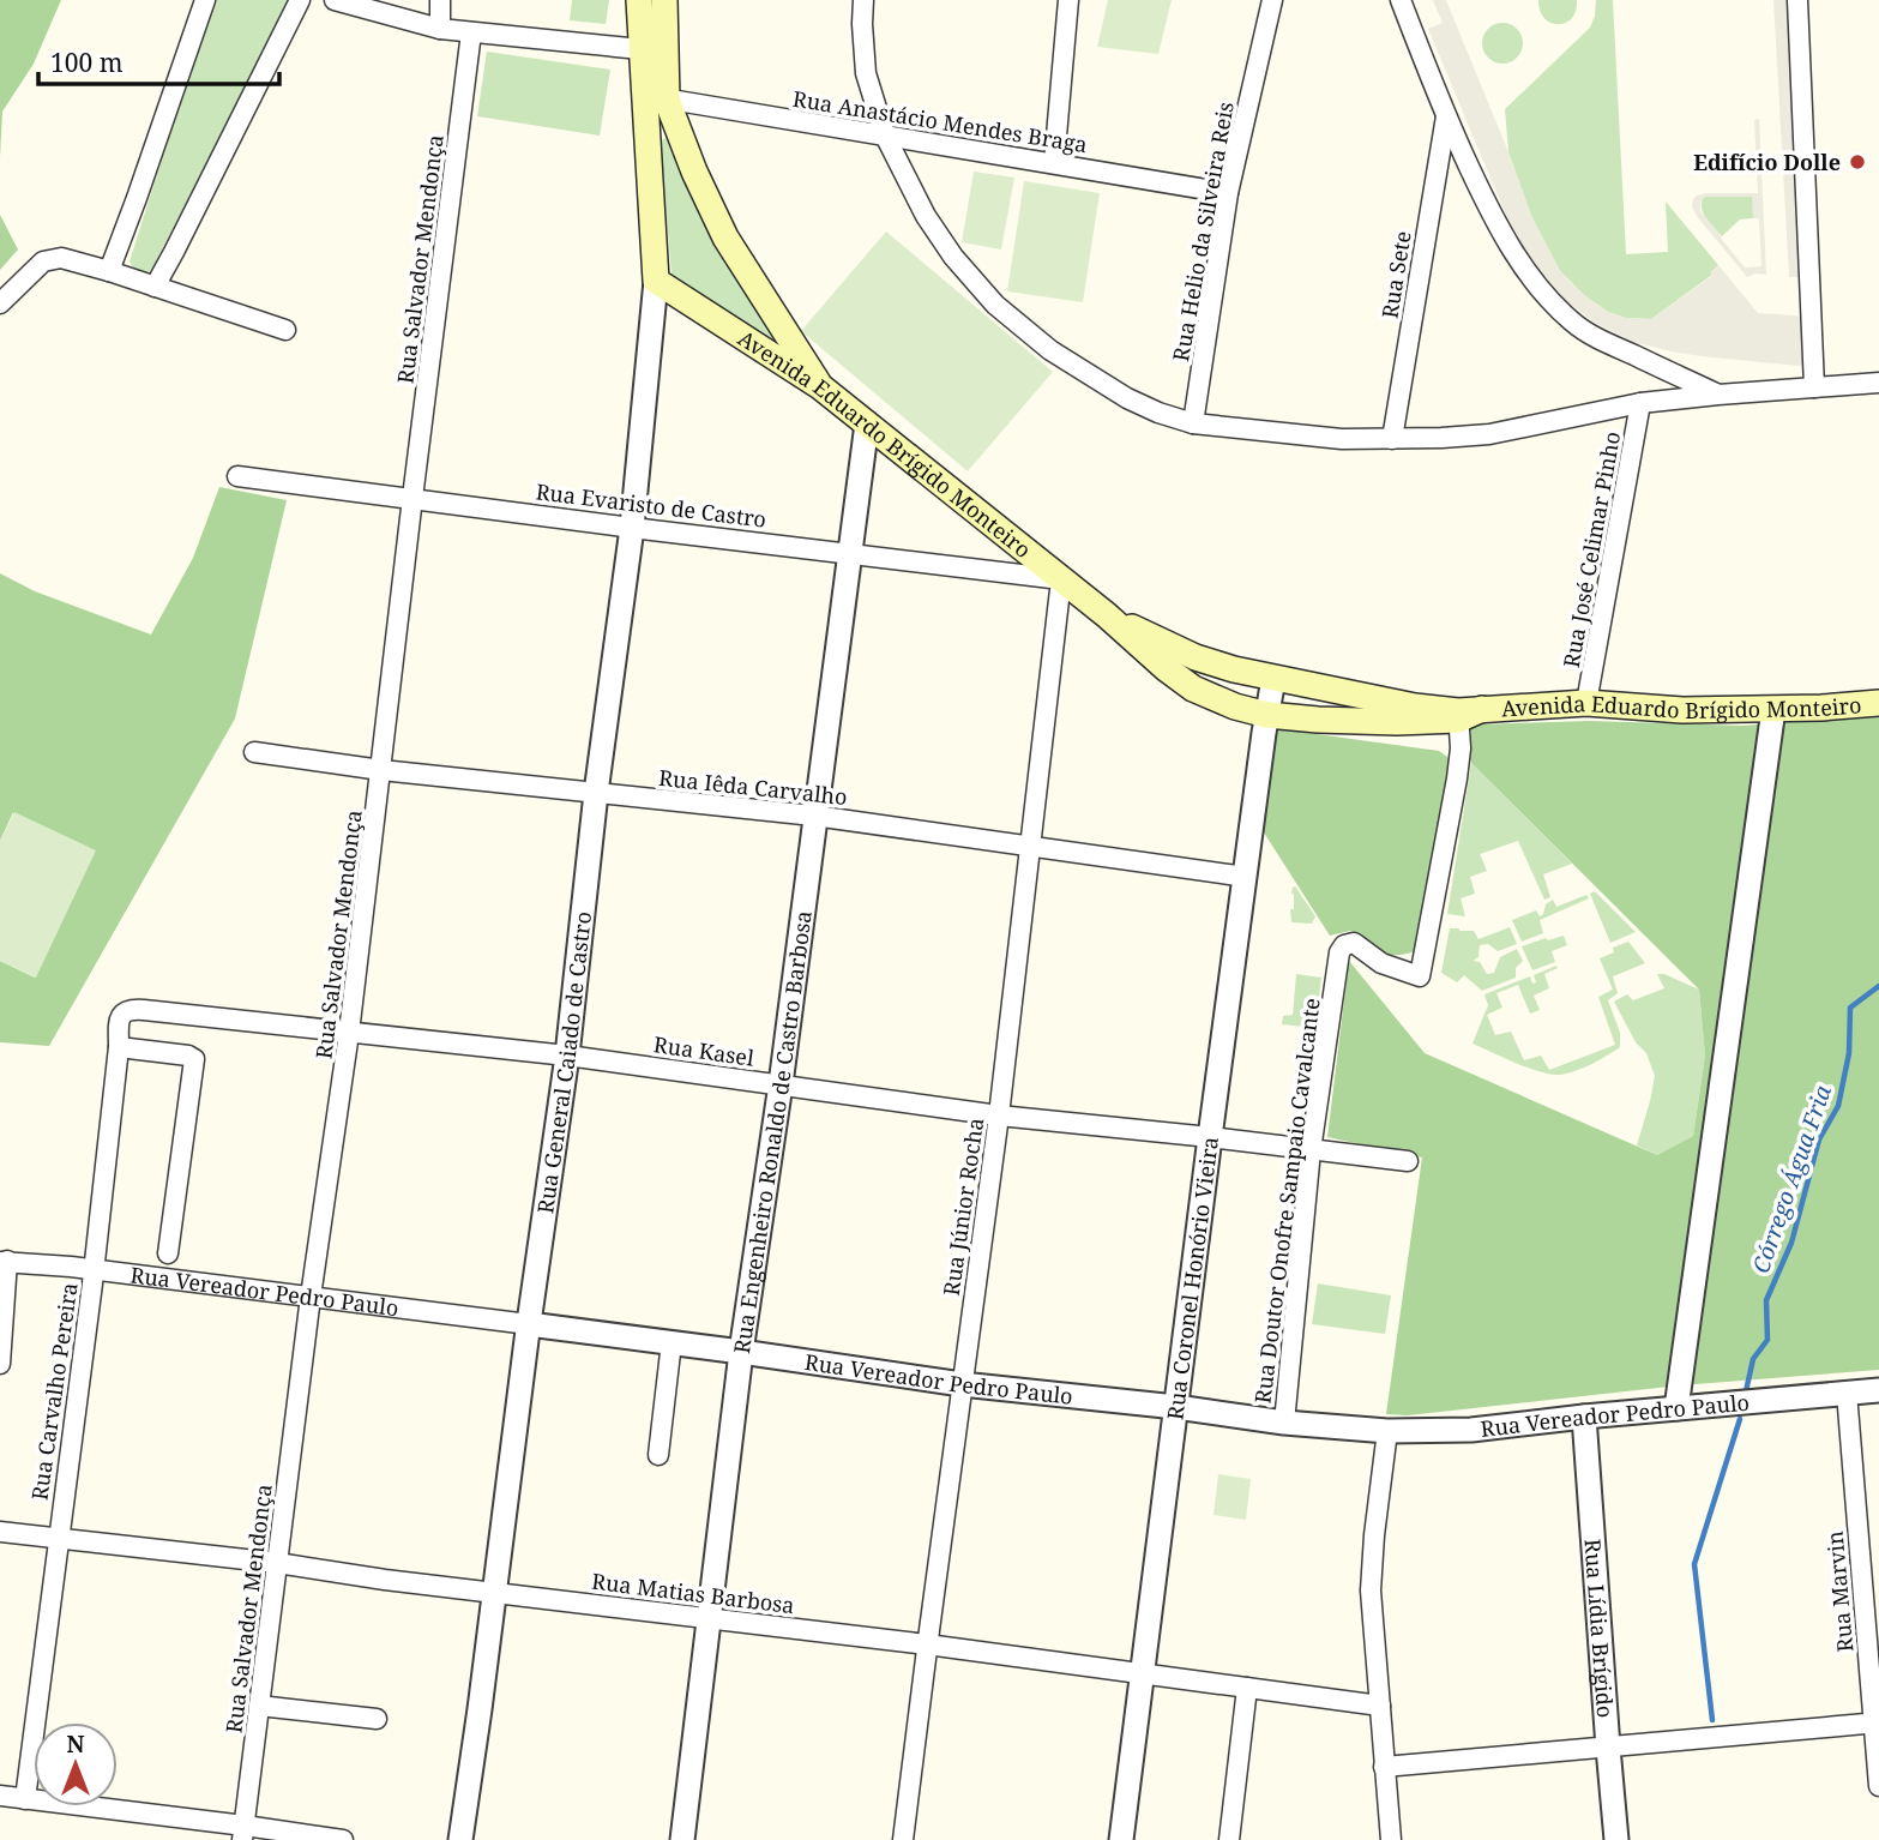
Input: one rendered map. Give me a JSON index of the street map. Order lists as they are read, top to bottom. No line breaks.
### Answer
{"streets":{"main road":["Avenida Eduardo Brígido Monteiro"],"street":["Rua Anastácio Mendes Braga","Rua Helio da Silveira Reis","Rua Salvador Mendonça","Rua Sete","Rua Evaristo de Castro","Rua José Celimar Pinho","Rua Iêda Carvalho","Rua Kasel","Rua General Caiado de Castro","Rua Engenheiro Ronaldo de Castro Barbosa","Rua Doutor Onofre Sampaio Cavalcante","Rua Júnior Rocha","Rua Coronel Honório Vieira","Rua Vereador Pedro Paulo","Rua Carvalho Pereira","Rua Marvin","Rua Matias Barbosa","Rua Lídia Brígido"]},"crossings":[["Rua Anastácio Mendes Braga","Rua Helio da Silveira Reis"],["Rua Salvador Mendonça","Rua Evaristo de Castro"],["Rua Salvador Mendonça","Rua Iêda Carvalho"],["Rua Salvador Mendonça","Rua Kasel"],["Rua Salvador Mendonça","Rua Vereador Pedro Paulo"],["Rua Salvador Mendonça","Rua Matias Barbosa"],["Avenida Eduardo Brígido Monteiro","Rua Evaristo de Castro"],["Avenida Eduardo Brígido Monteiro","Rua José Celimar Pinho"],["Avenida Eduardo Brígido Monteiro","Rua General Caiado de Castro"],["Avenida Eduardo Brígido Monteiro","Rua Engenheiro Ronaldo de Castro Barbosa"],["Avenida Eduardo Brígido Monteiro","Rua Doutor Onofre Sampaio Cavalcante"],["Avenida Eduardo Brígido Monteiro","Rua Júnior Rocha"],["Avenida Eduardo Brígido Monteiro","Rua Coronel Honório Vieira"],["Rua Evaristo de Castro","Rua General Caiado de Castro"],["Rua Evaristo de Castro","Rua Engenheiro Ronaldo de Castro Barbosa"],["Rua Evaristo de Castro","Rua Júnior Rocha"],["Rua Iêda Carvalho","Rua General Caiado de Castro"],["Rua Iêda Carvalho","Rua Engenheiro Ronaldo de Castro Barbosa"],["Rua Iêda Carvalho","Rua Júnior Rocha"],["Rua Iêda Carvalho","Rua Coronel Honório Vieira"],["Rua Kasel","Rua General Caiado de Castro"],["Rua Kasel","Rua Engenheiro Ronaldo de Castro Barbosa"],["Rua Kasel","Rua Doutor Onofre Sampaio Cavalcante"],["Rua Kasel","Rua Júnior Rocha"],["Rua Kasel","Rua Coronel Honório Vieira"],["Rua Kasel","Rua Carvalho Pereira"],["Rua General Caiado de Castro","Rua Vereador Pedro Paulo"],["Rua General Caiado de Castro","Rua Matias Barbosa"],["Rua Engenheiro Ronaldo de Castro Barbosa","Rua Vereador Pedro Paulo"],["Rua Engenheiro Ronaldo de Castro Barbosa","Rua Matias Barbosa"],["Rua Doutor Onofre Sampaio Cavalcante","Rua Vereador Pedro Paulo"],["Rua Júnior Rocha","Rua Vereador Pedro Paulo"],["Rua Júnior Rocha","Rua Matias Barbosa"],["Rua Coronel Honório Vieira","Rua Vereador Pedro Paulo"],["Rua Coronel Honório Vieira","Rua Matias Barbosa"],["Rua Vereador Pedro Paulo","Rua Carvalho Pereira"],["Rua Vereador Pedro Paulo","Rua Marvin"],["Rua Vereador Pedro Paulo","Rua Lídia Brígido"],["Rua Carvalho Pereira","Rua Matias Barbosa"]],"water":["Córrego Água Fria"],"places":["Edifício Dolle"],"scale_bar":"100 m","north":"top"}
